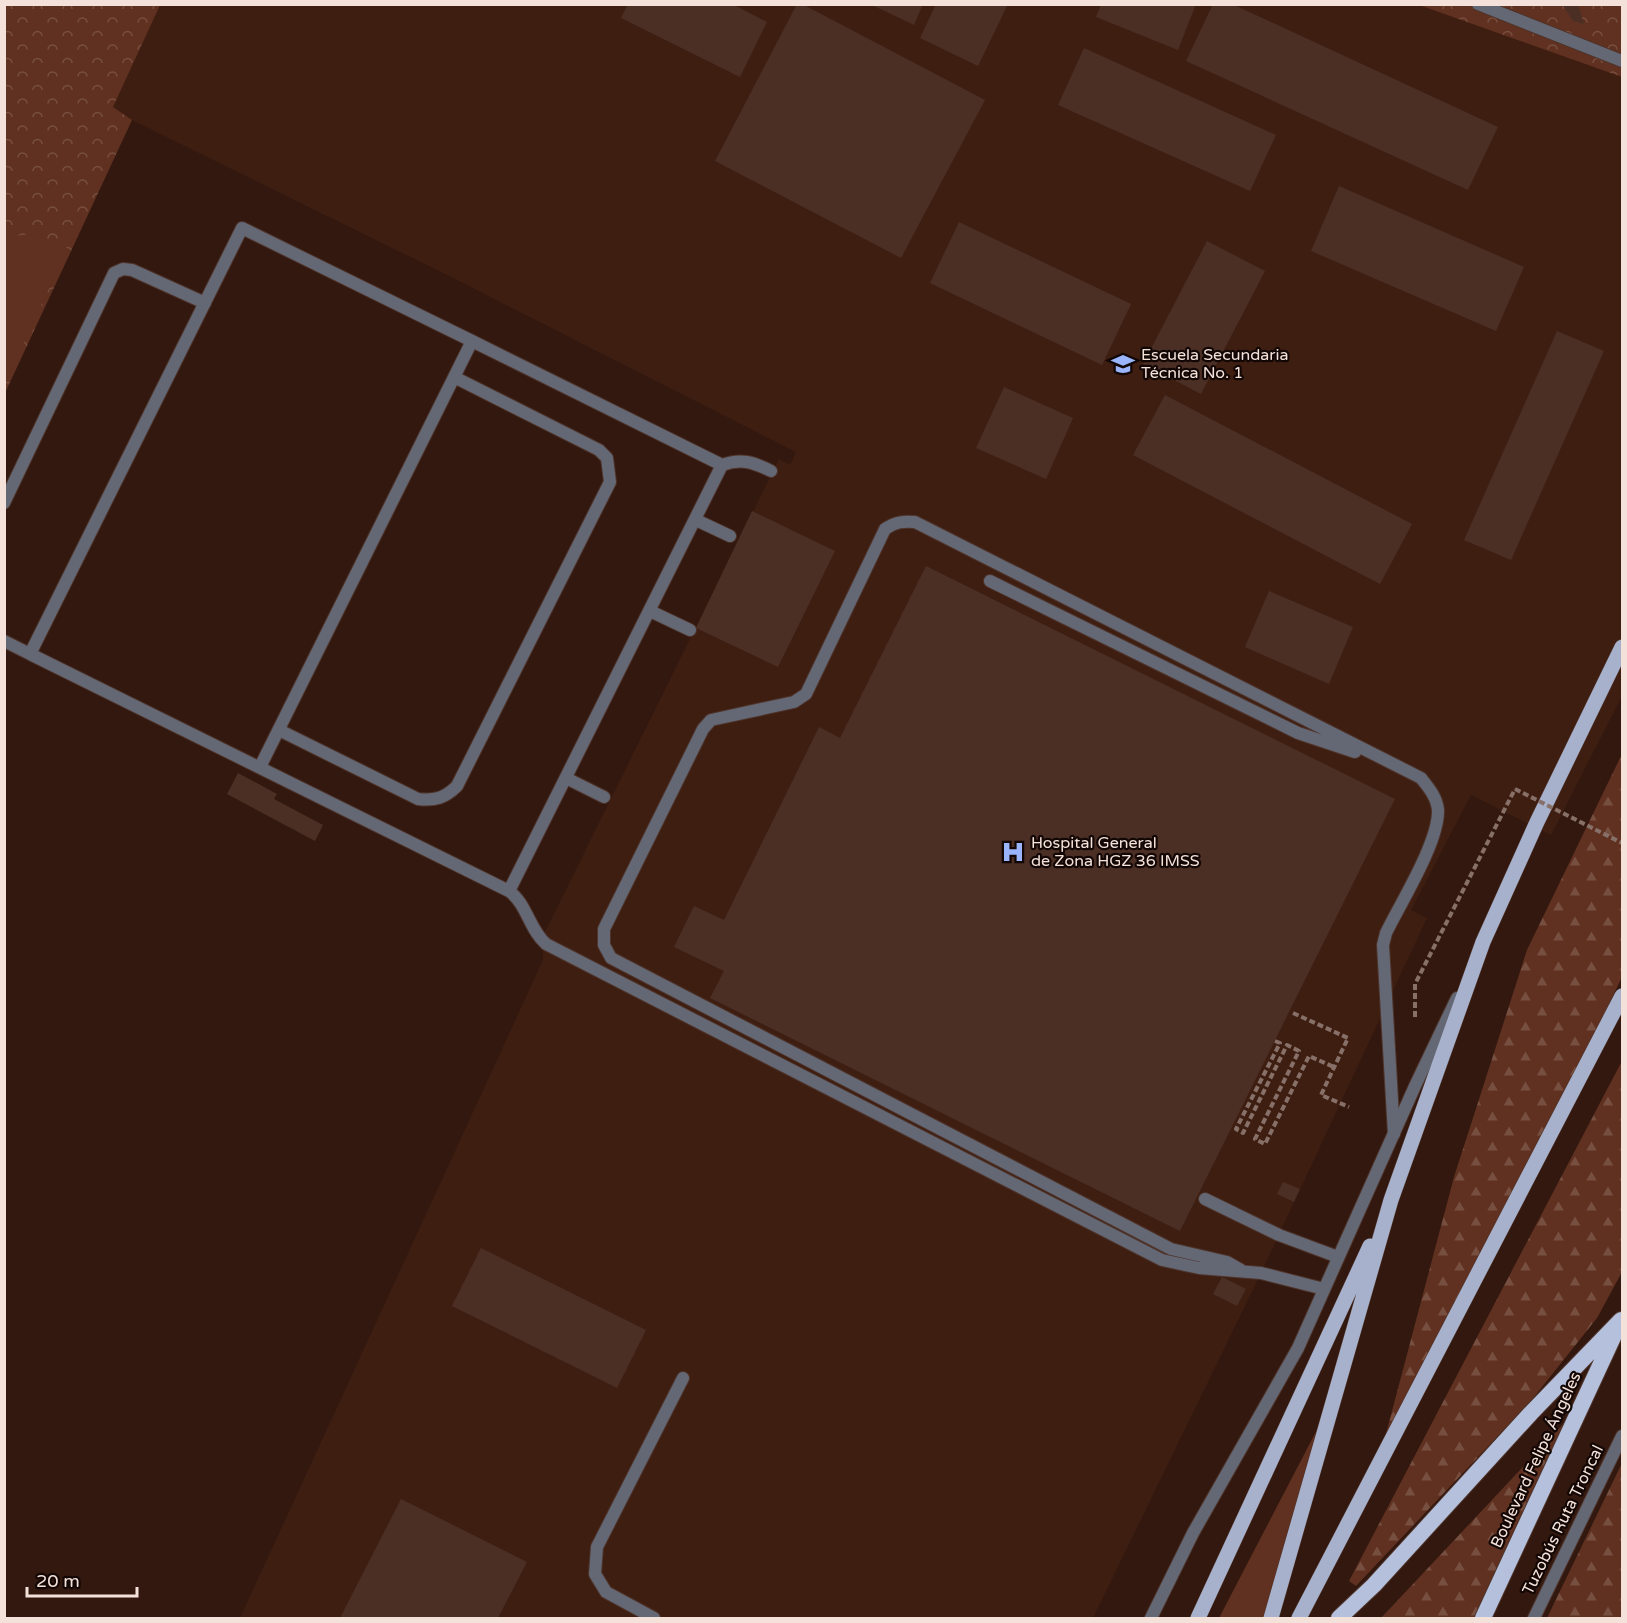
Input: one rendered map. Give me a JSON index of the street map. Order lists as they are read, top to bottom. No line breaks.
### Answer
{"streets":{"highway":["Boulevard Felipe Ángeles"],"street":["Tuzobús Ruta Troncal"]},"places":{"school or university":["Escuela Secundaria Técnica No. 1"],"hospital":["Hospital General de Zona HGZ 36 IMSS"]},"scale_bar":"20 m"}
